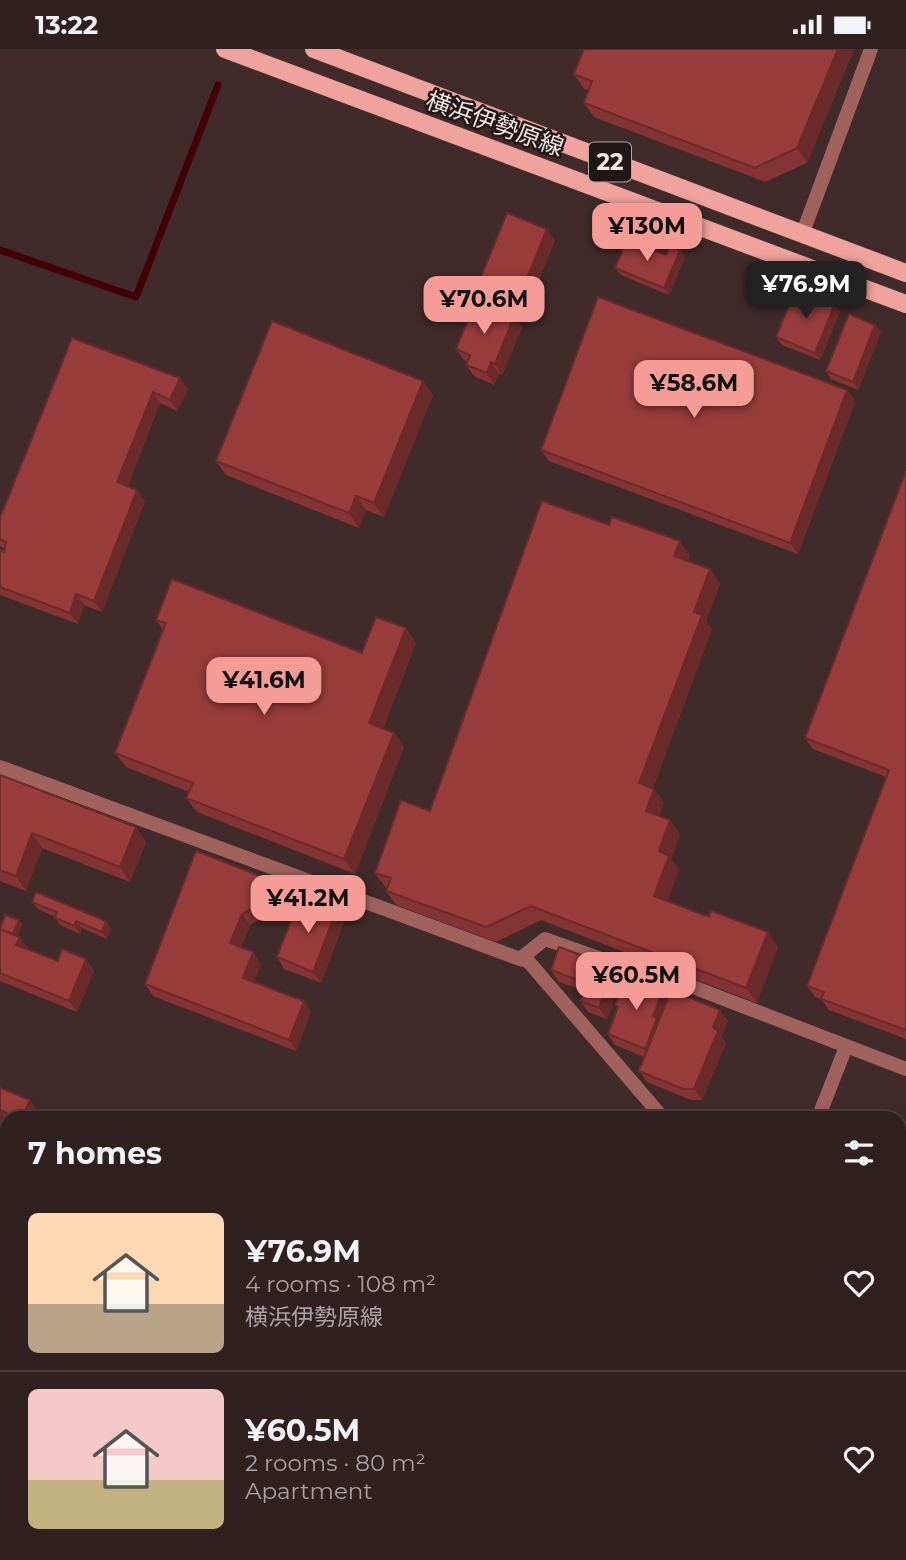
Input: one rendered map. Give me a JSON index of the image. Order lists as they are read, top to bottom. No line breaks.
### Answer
{"streets":{"main road":["横浜伊勢原線","22"]},"page":{"status":"13:22","price":["¥130M","¥76.9M","¥70.6M","¥58.6M","¥41.6M","¥41.2M","¥60.5M"],"heading":"7 homes","list":[{"name":"¥76.9M","note":"4 rooms · 108 m² · 横浜伊勢原線"},{"name":"¥60.5M","note":"2 rooms · 80 m² · Apartment"}]}}
